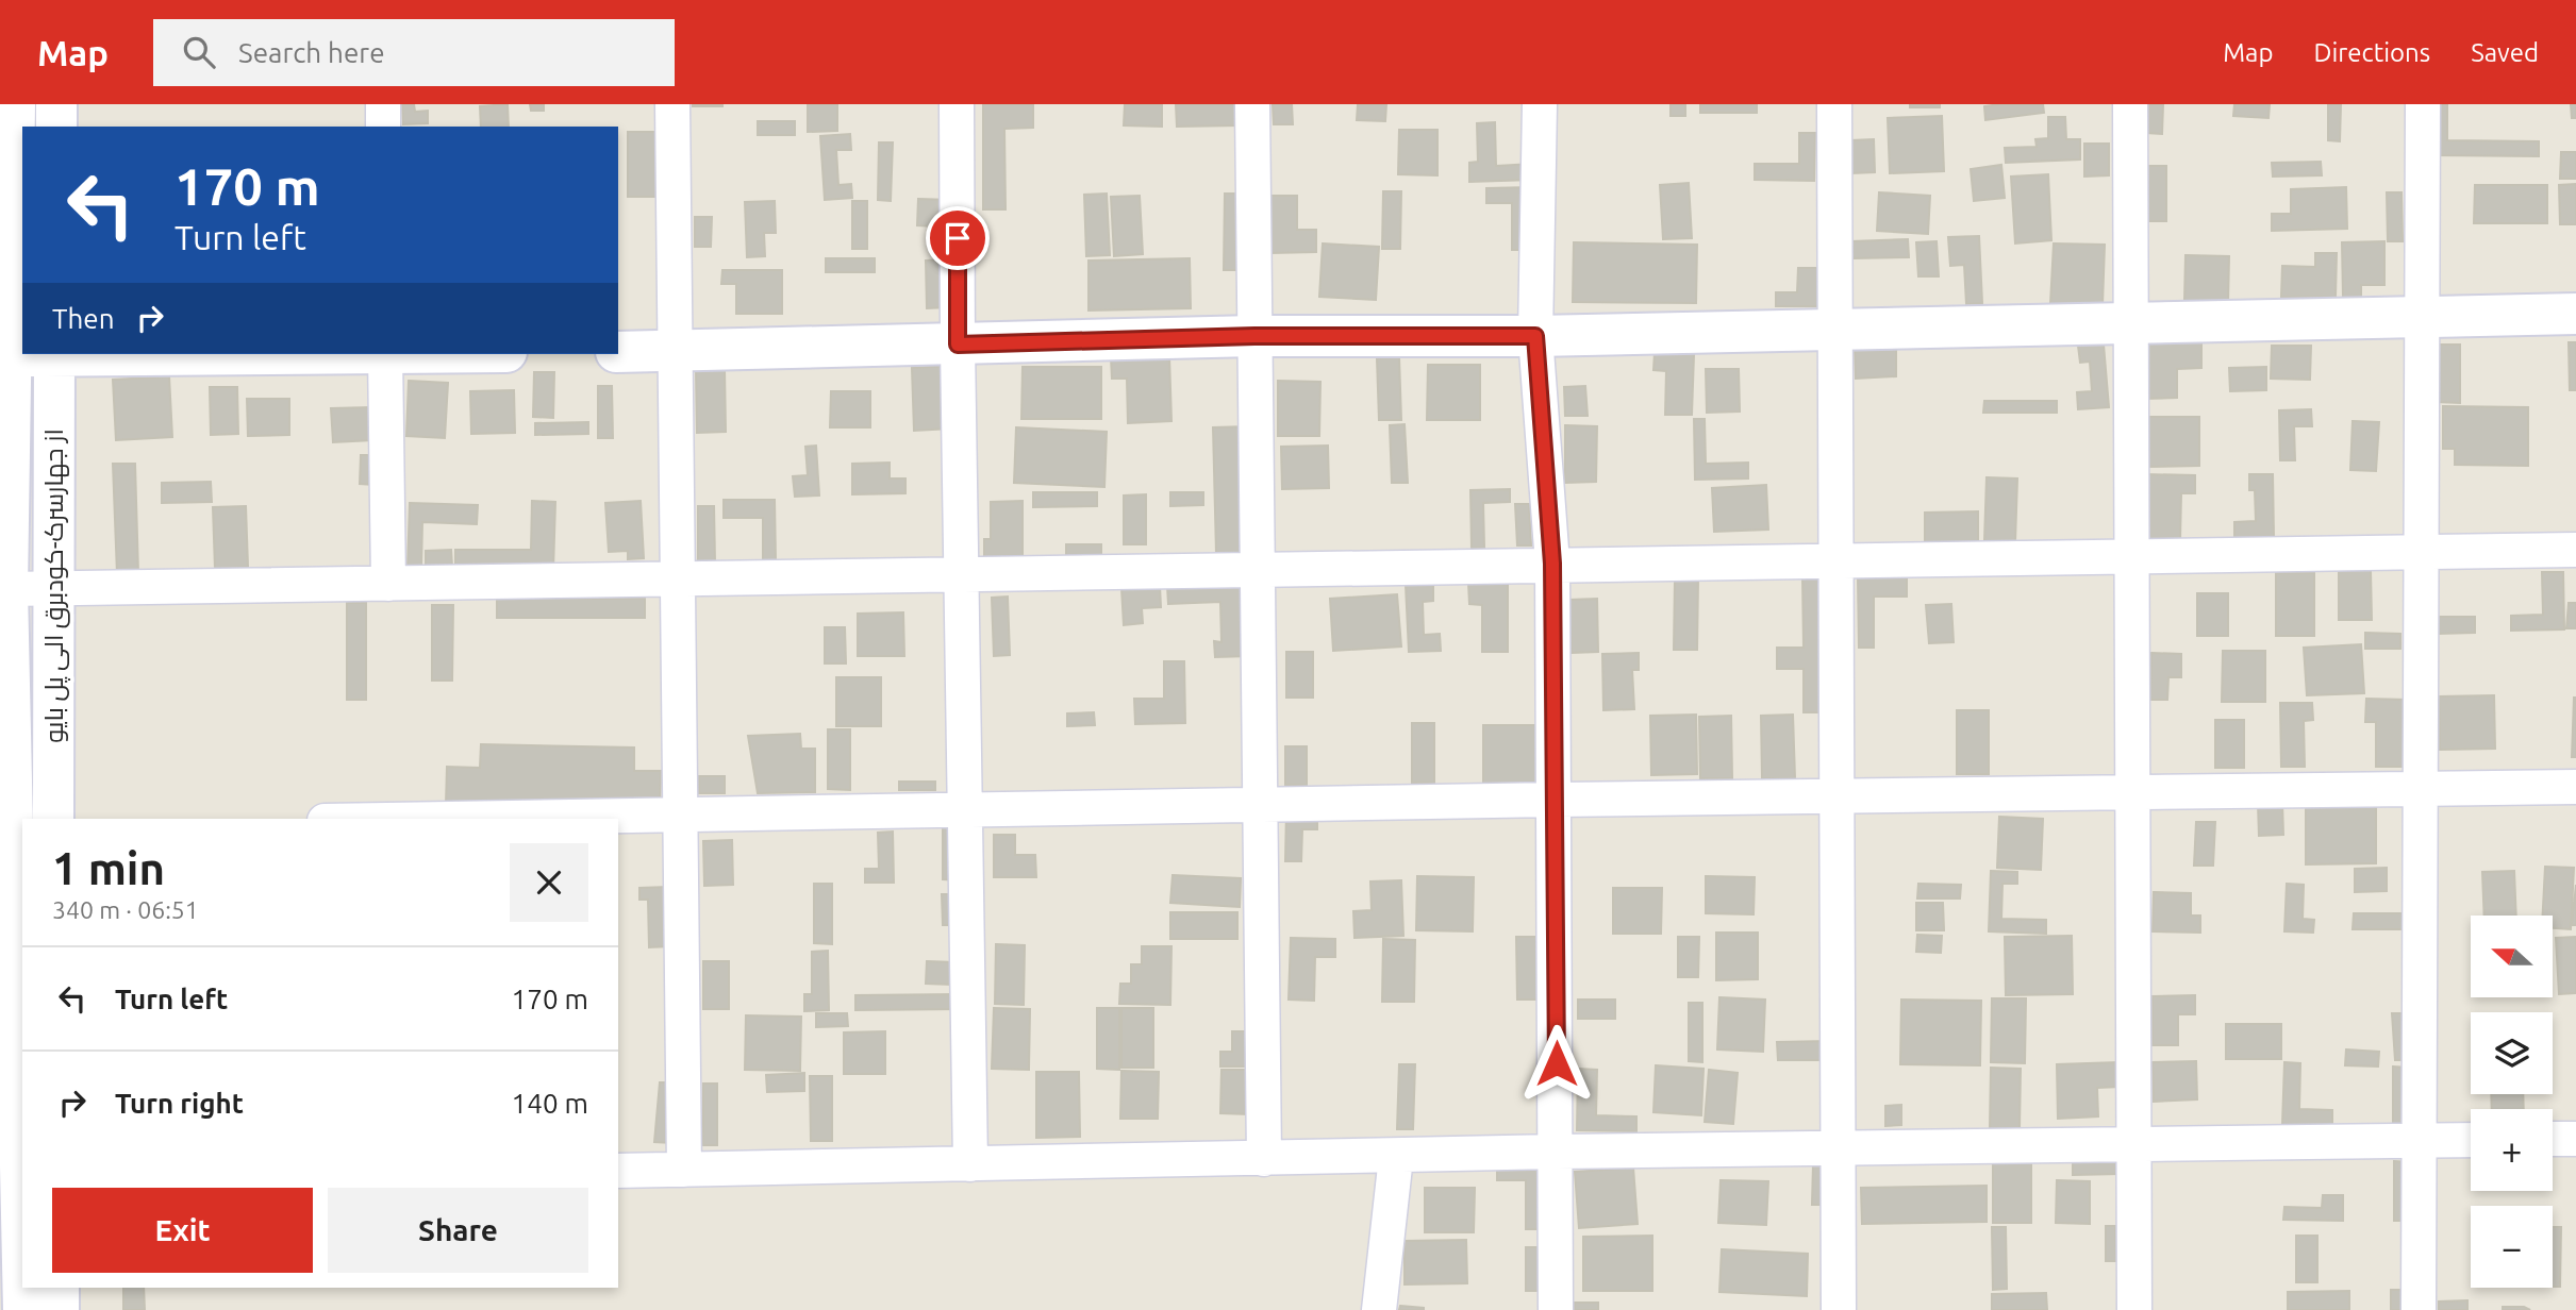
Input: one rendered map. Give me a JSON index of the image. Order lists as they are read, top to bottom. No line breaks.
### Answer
{"streets":{"street":["از جهارسرک-کودبرق الی پل بایو"]},"north":"left","page":{"header":"Map","search":"Search here","nav":["Map","Directions","Saved"],"turn":["170 m","Turn left"],"then":"Then","heading":["1 min","340 m · 06:51"],"map_buttons":["+","−"],"list":[{"name":"Turn left","value":"170 m"},{"name":"Turn right","value":"140 m"}],"buttons":["Exit","Share"]}}
